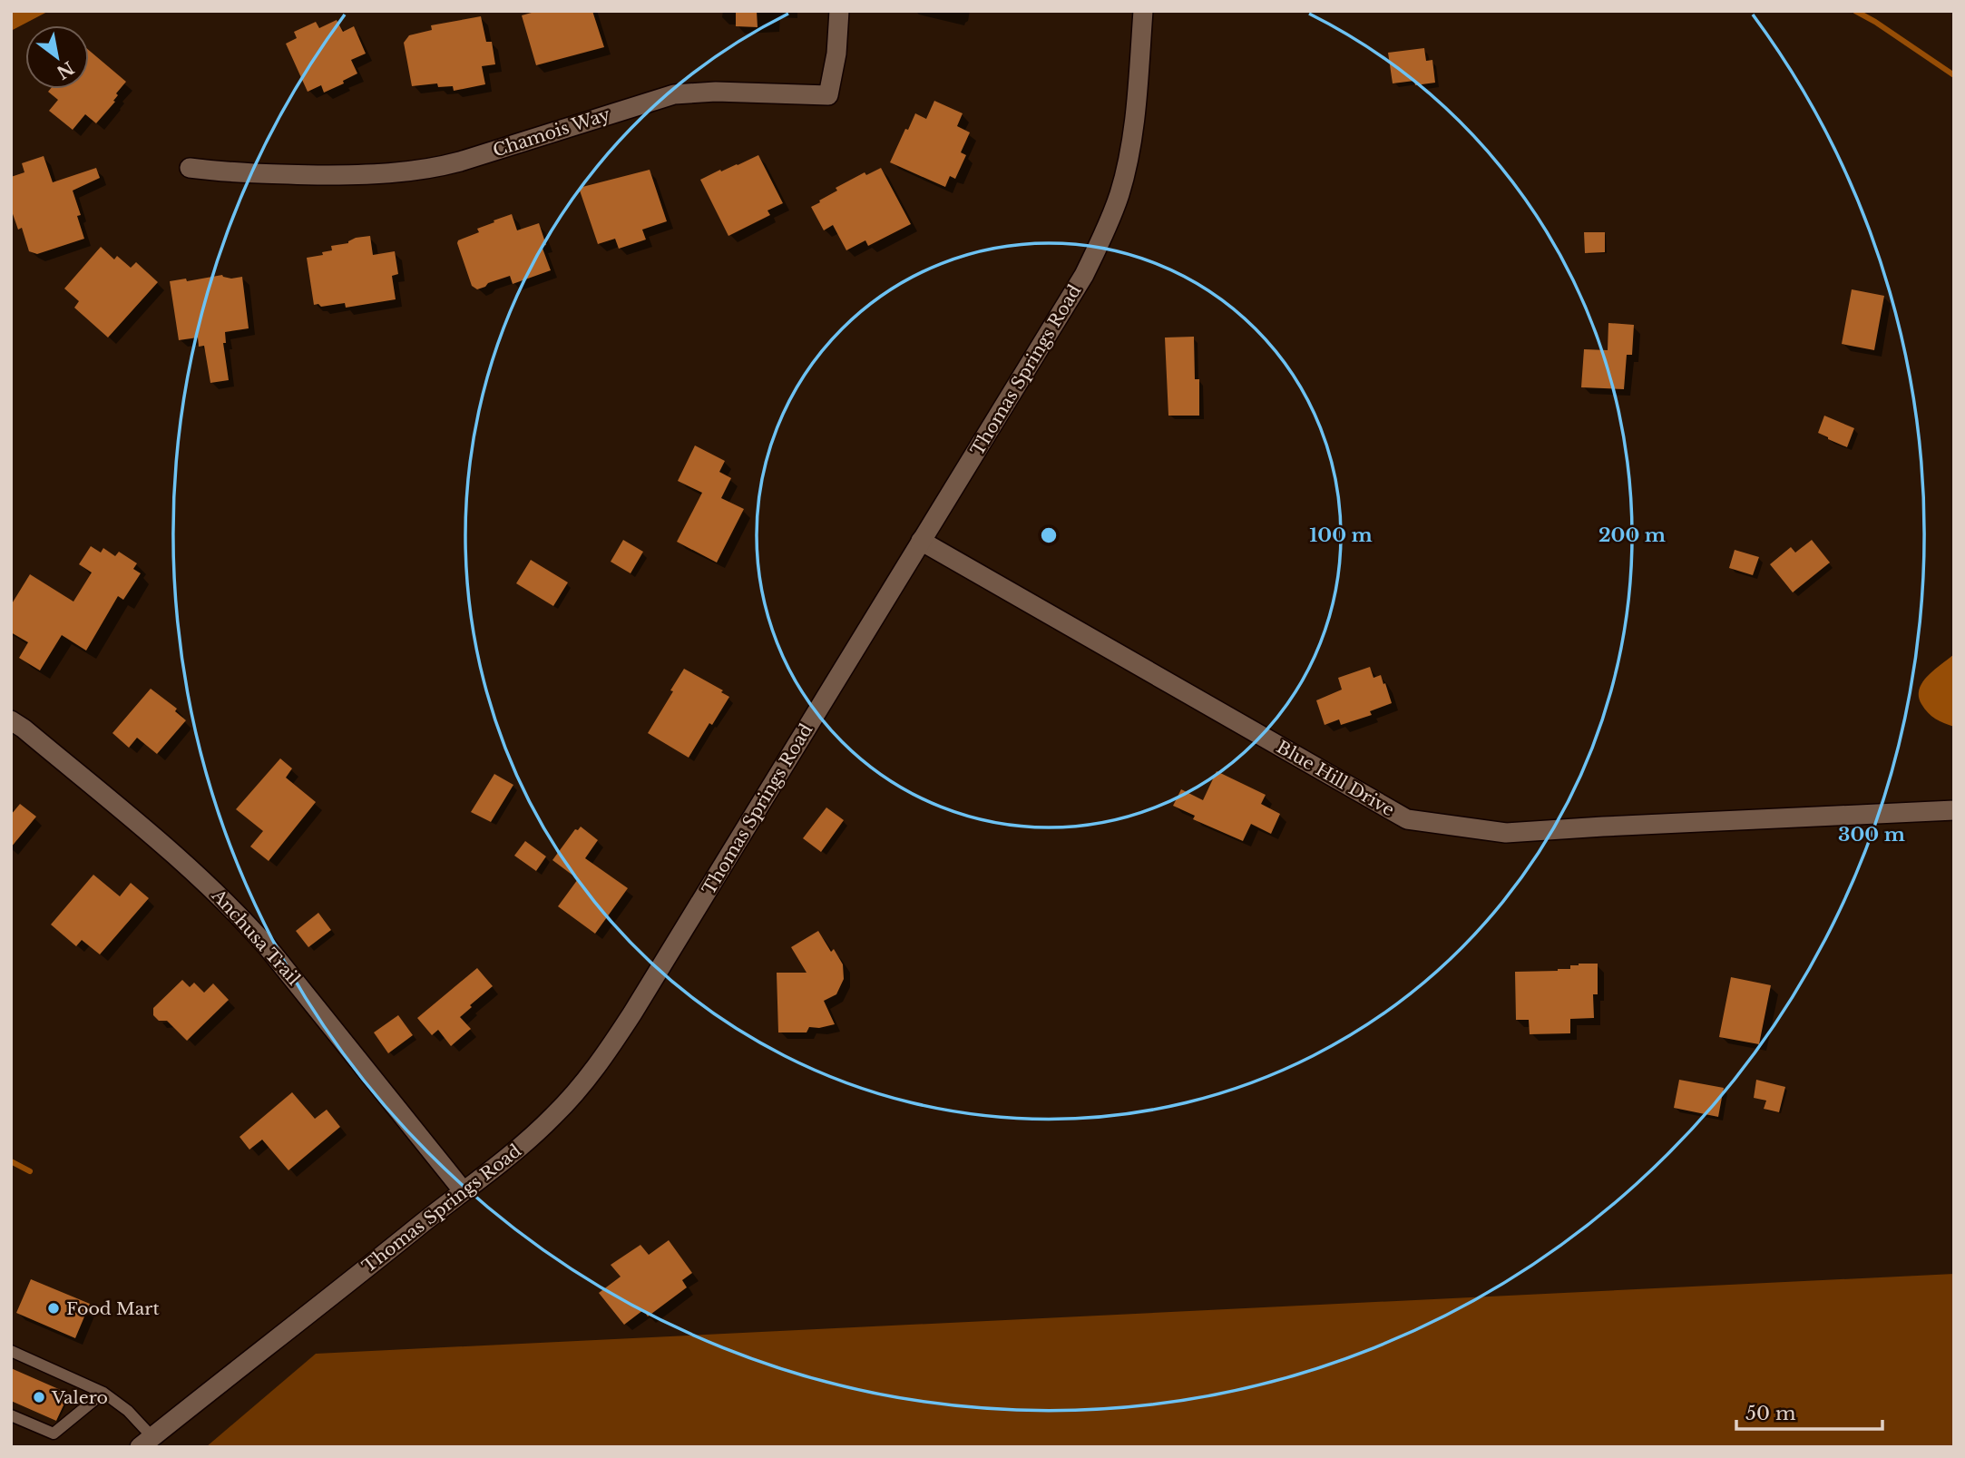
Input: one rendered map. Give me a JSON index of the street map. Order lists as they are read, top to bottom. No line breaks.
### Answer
{"streets":{"street":["Chamois Way","Thomas Springs Road","Blue Hill Drive","Anchusa Trail"]},"crossings":[["Thomas Springs Road","Blue Hill Drive"],["Thomas Springs Road","Anchusa Trail"]],"places":["Food Mart","Valero"],"scale_bar":"50 m","north":"bottom right","rings":["100 m","200 m","300 m"]}
